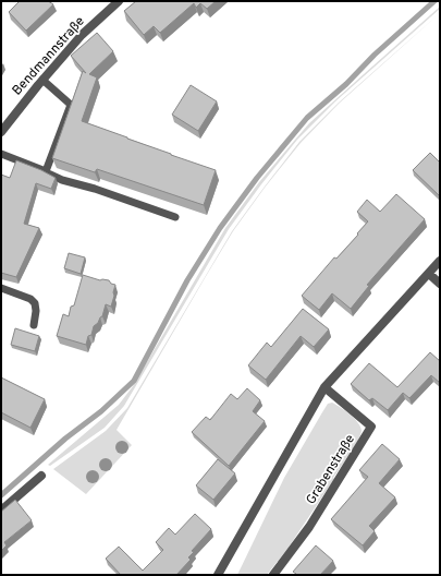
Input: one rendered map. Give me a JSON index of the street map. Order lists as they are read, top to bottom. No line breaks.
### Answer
{"streets":{"street":["Bendmannstraße","Grabenstraße"]}}
